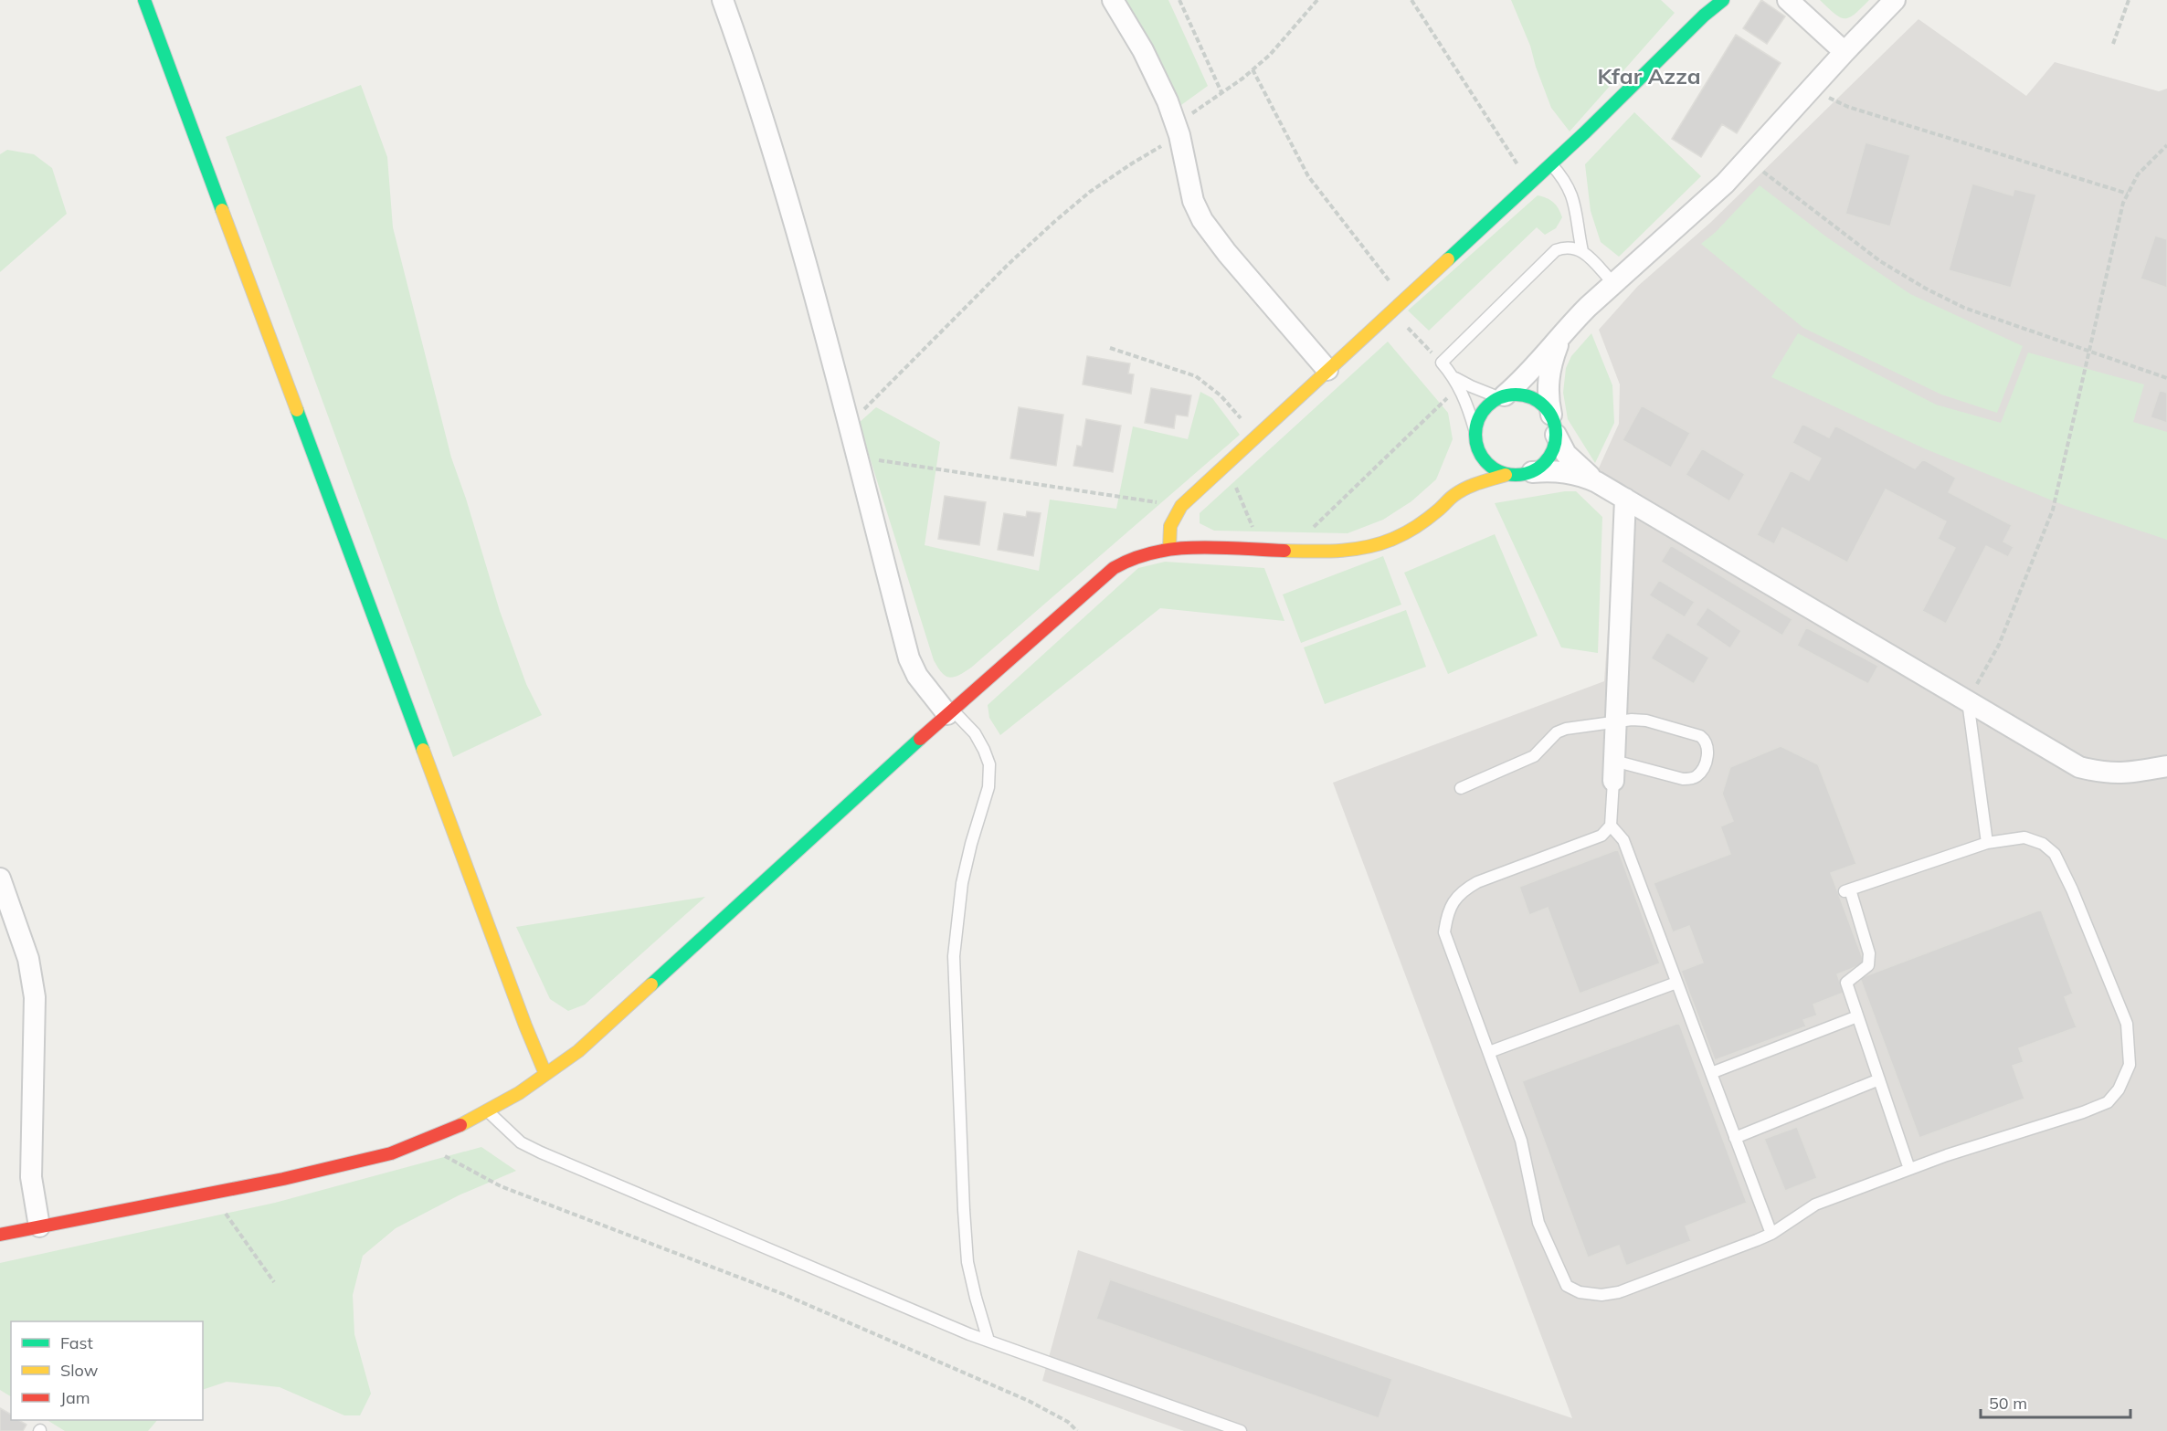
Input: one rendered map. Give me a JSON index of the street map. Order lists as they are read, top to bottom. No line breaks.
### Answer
{"districts":["Kfar Azza"],"legend":["Fast","Slow","Jam"],"scale_bar":"50 m"}
